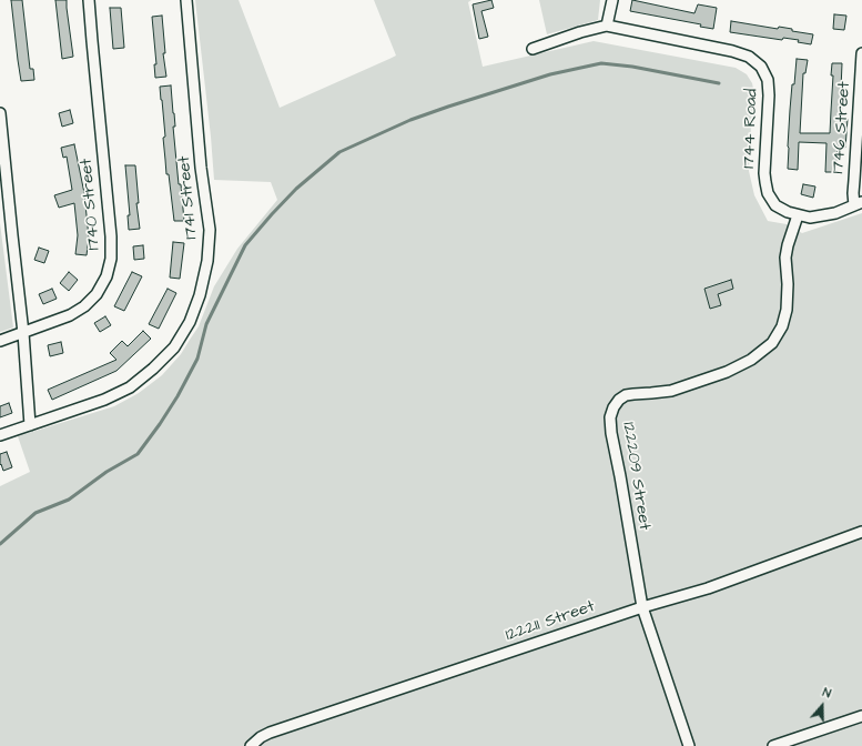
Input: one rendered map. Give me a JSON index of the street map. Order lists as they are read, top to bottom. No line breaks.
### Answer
{"streets":{"street":["1746 Street","1744 Road","1741 Street","1740 Street","122209 Street","122211 Street"]},"crossings":[["1746 Street","1744 Road"],["1744 Road","122209 Street"],["122209 Street","122211 Street"]],"north":"top"}
